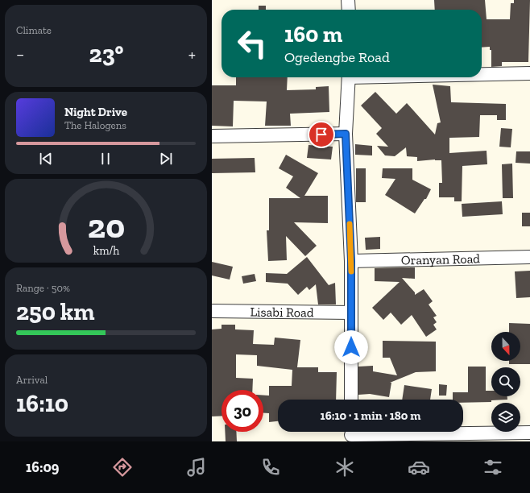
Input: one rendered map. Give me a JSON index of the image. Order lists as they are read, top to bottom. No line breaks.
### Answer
{"streets":{"street":["Oranyan Road","Lisabi Road"]},"north":"bottom","page":{"tile":["Climate",["Range · 50%","250 km"],["Arrival","16:10"]],"turn":["160 m","Ogedengbe Road"],"heat":["−","23°","+"],"song":["Night Drive","The Halogens"],"limit":"30","trip":"16:10 · 1 min · 180 m","tabs":"16:09","gauge":["20","km/h"]}}
